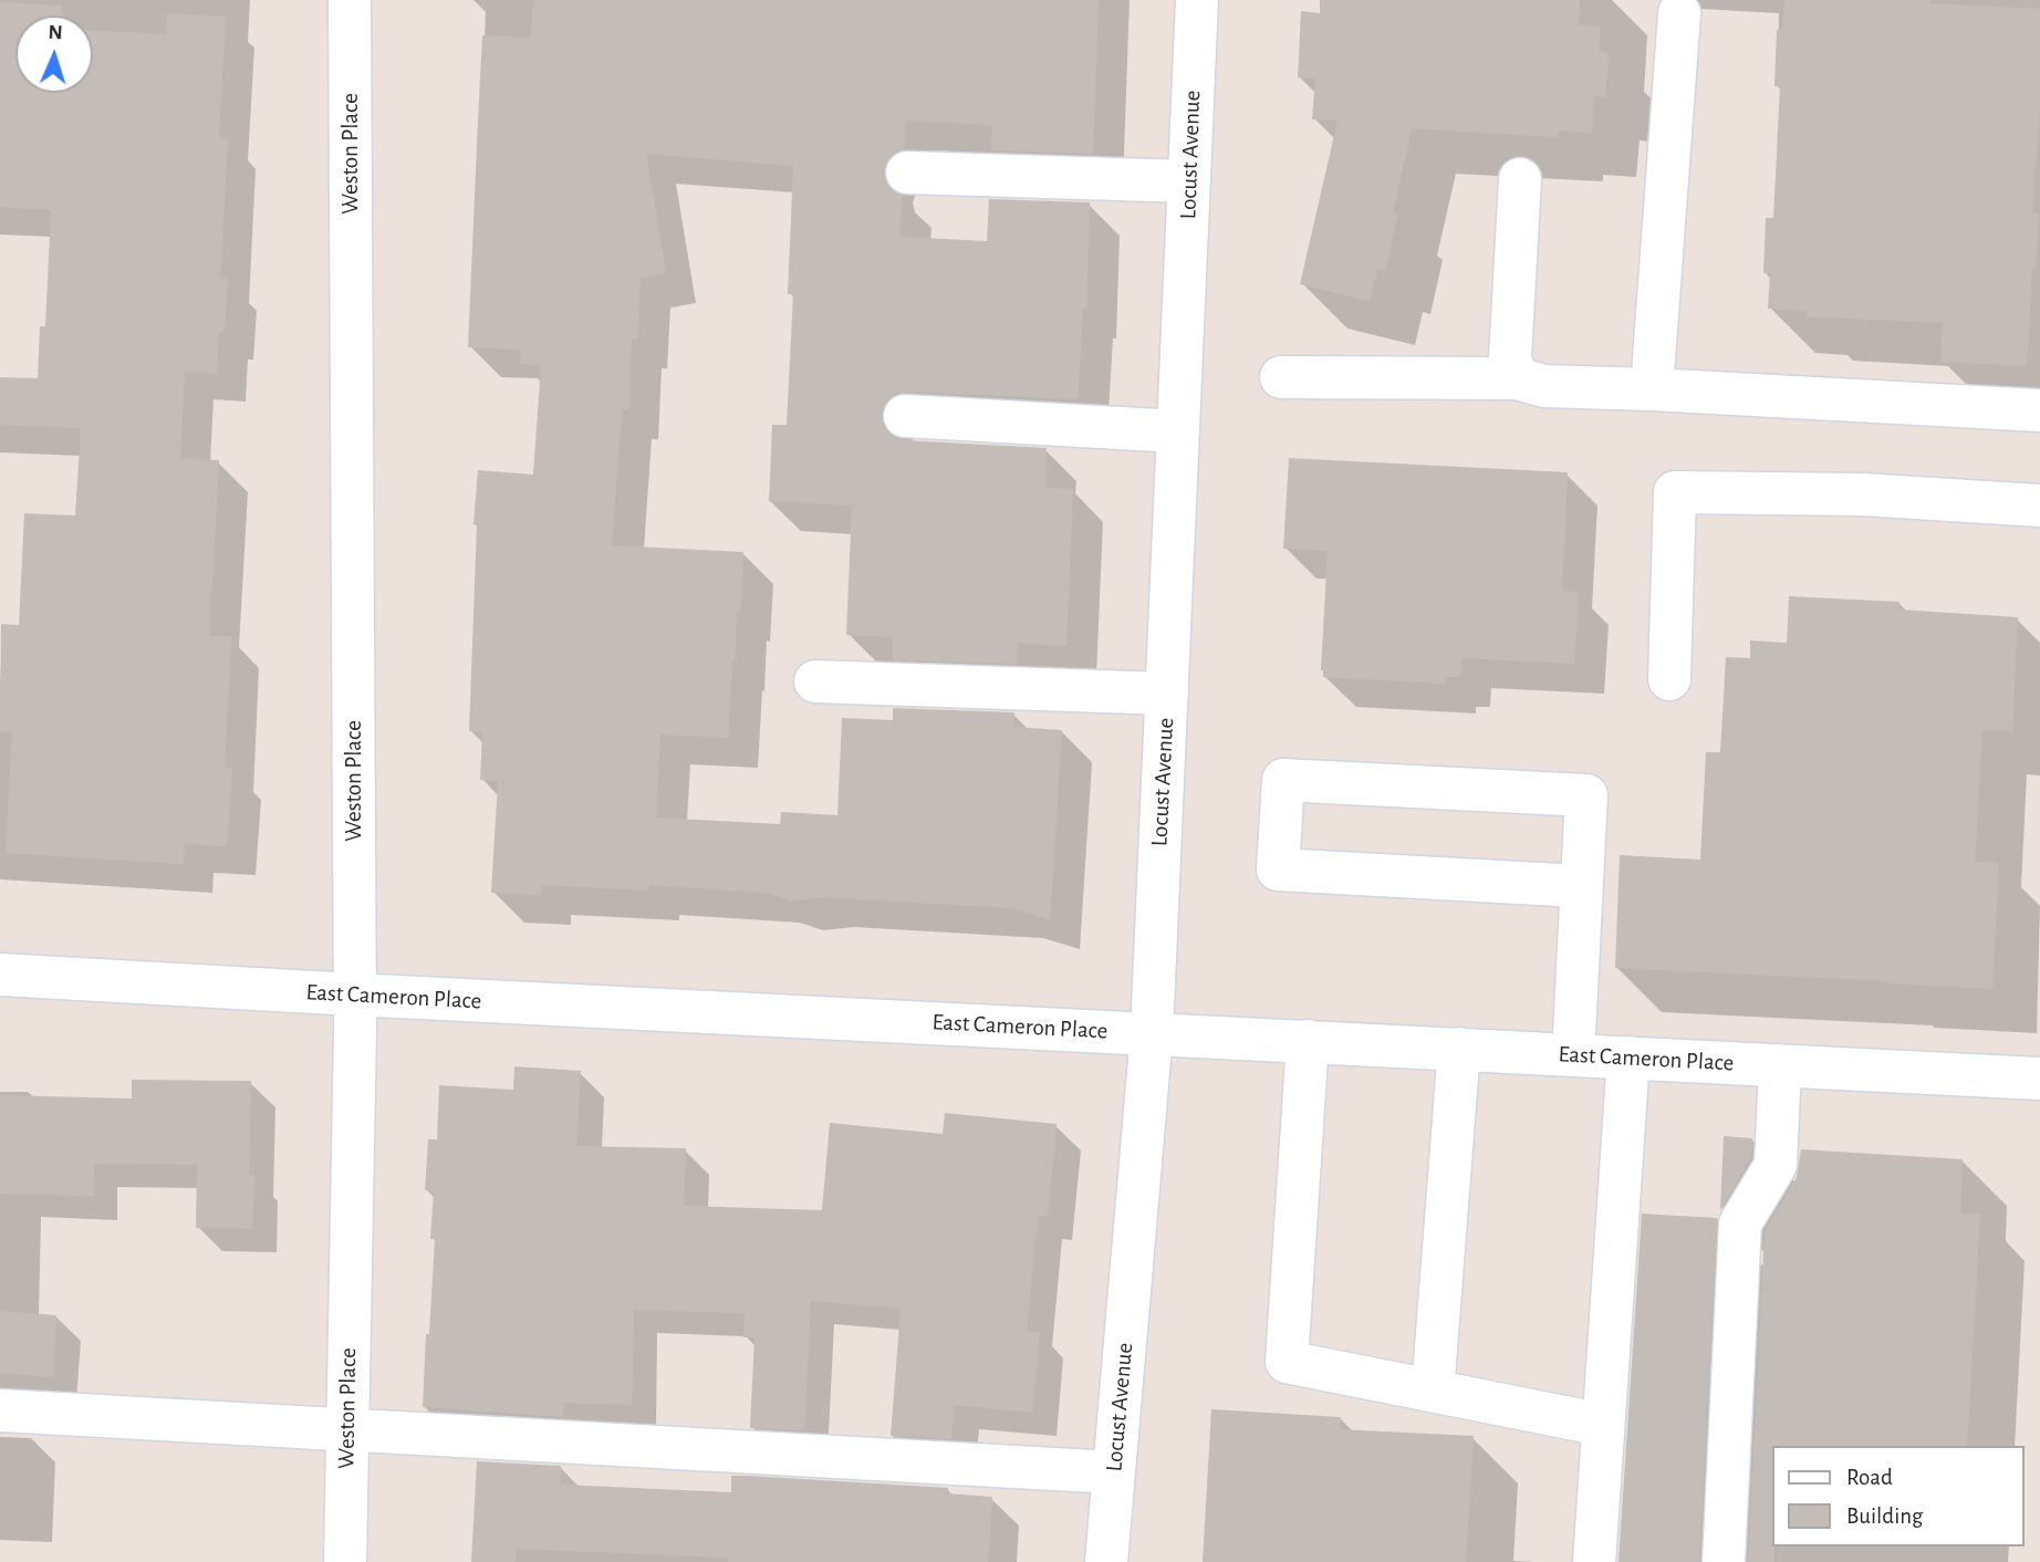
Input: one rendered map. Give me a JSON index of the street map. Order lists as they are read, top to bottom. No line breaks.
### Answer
{"streets":{"street":["Weston Place","Locust Avenue","East Cameron Place"]},"crossings":[["Weston Place","East Cameron Place"],["Locust Avenue","East Cameron Place"]],"legend":["Road","Building"],"north":"top"}
